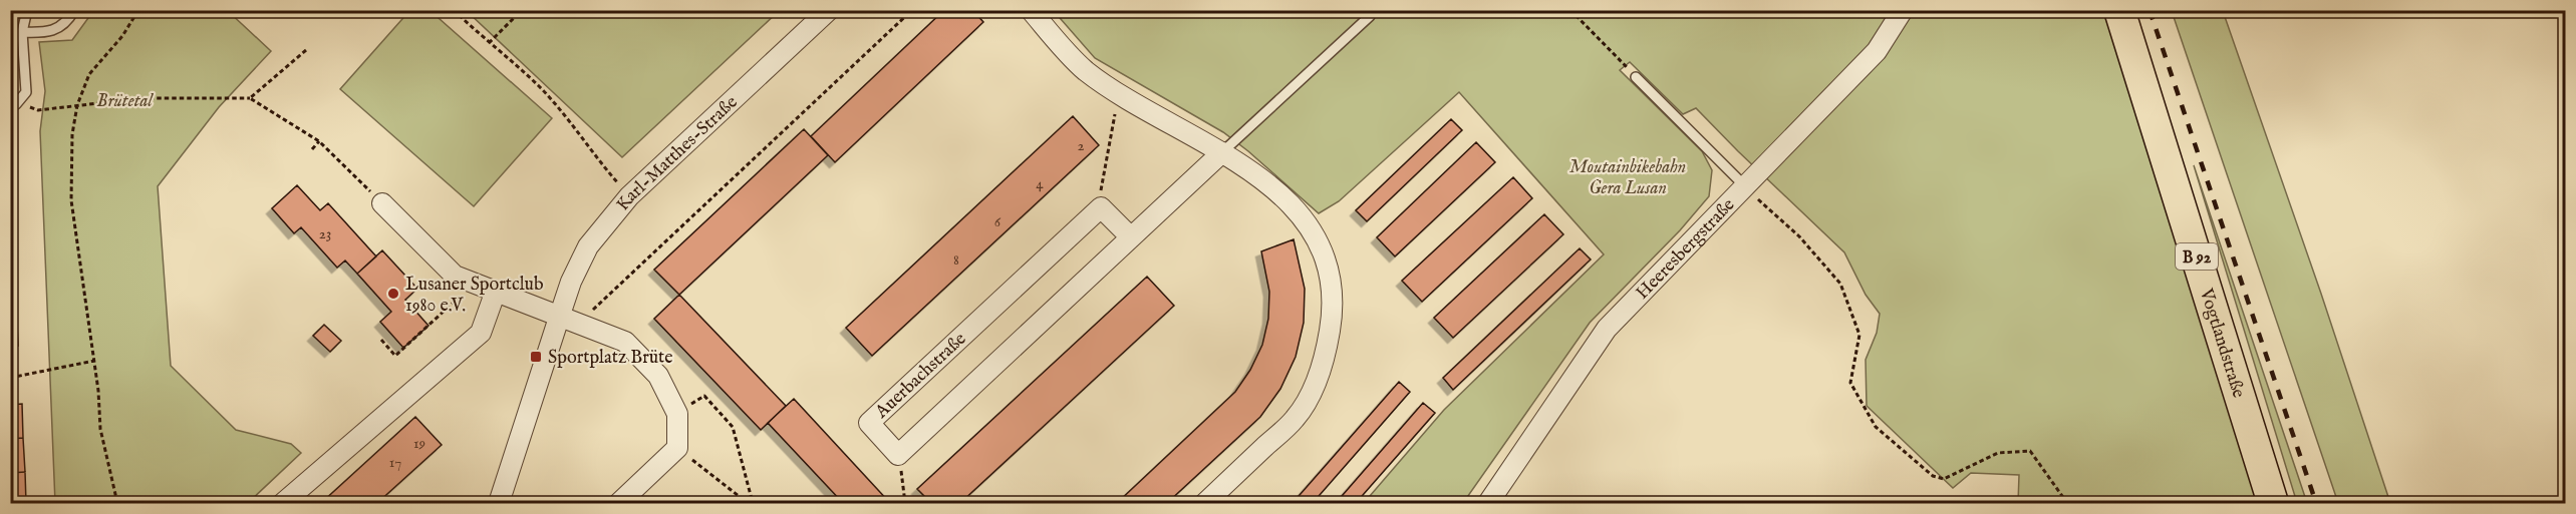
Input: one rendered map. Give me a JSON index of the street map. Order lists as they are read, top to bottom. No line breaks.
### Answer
{"streets":{"main road":["B 92","Vogtlandstraße"],"street":["Karl-Matthes-Straße","Heeresbergstraße","Auerbachstraße"]},"parks":["Brütetal","Moutainbikebahn Gera Lusan"],"places":{"other":["Lusaner Sportclub 1980 e.V."],"transit":["Sportplatz Brüte"]},"house_numbers":["2","4","6","23","8","19","17"]}
